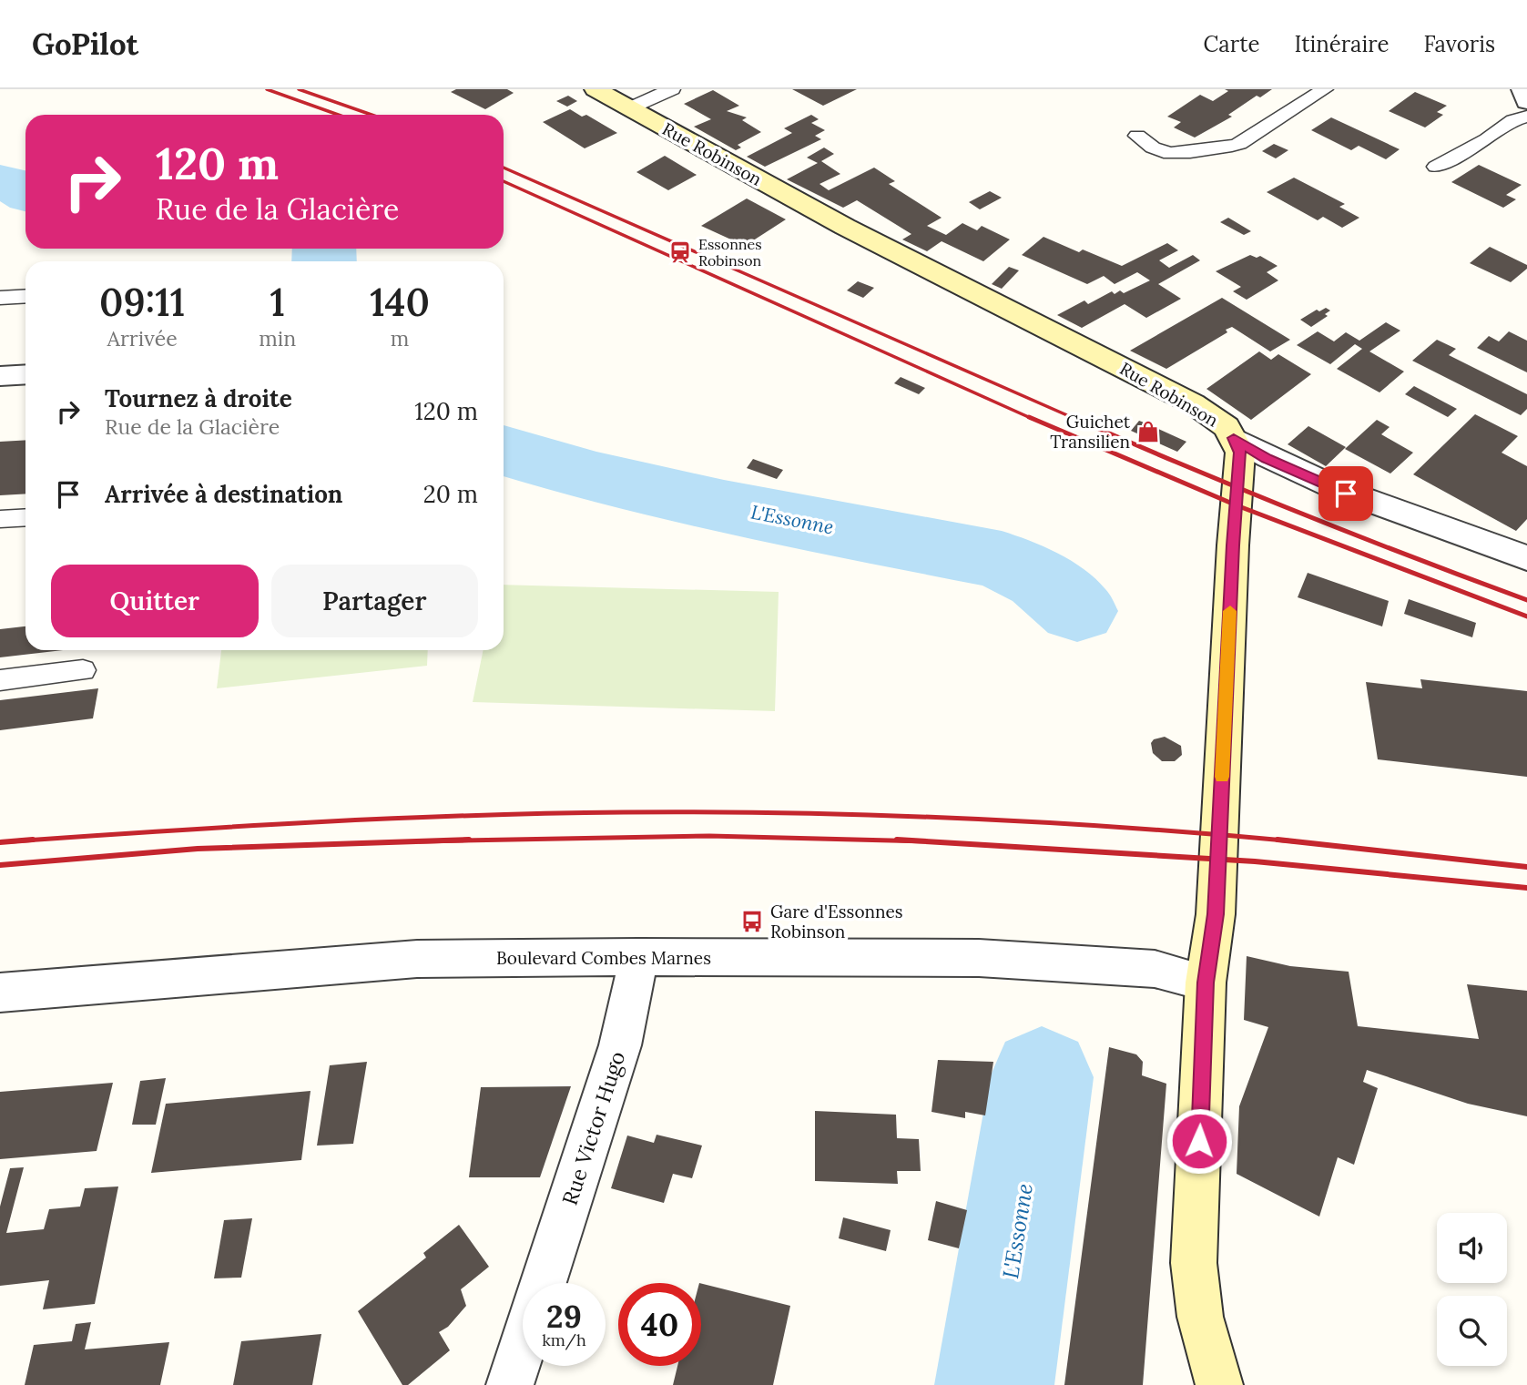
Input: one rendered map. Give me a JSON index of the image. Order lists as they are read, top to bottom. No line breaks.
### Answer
{"streets":{"street":["Rue Robinson","Boulevard Combes Marnes","Rue Victor Hugo"]},"crossings":[["Rue Robinson","Boulevard Combes Marnes"],["Boulevard Combes Marnes","Rue Victor Hugo"]],"water":["L'Essonne"],"places":{"station":["Essonnes Robinson"],"shop":["Guichet Transilien"],"bus stop":["Gare d'Essonnes Robinson"]},"page":{"header":"GoPilot","nav":["Carte","Itinéraire","Favoris"],"turn":["120 m","Rue de la Glacière"],"eta":["09:11","Arrivée","1","min","140","m"],"list":[{"name":"Tournez à droite","note":"Rue de la Glacière","value":"120 m"},{"name":"Arrivée à destination","value":"20 m"}],"buttons":["Quitter","Partager"],"speed":"29 km/h","limit":"40"}}
